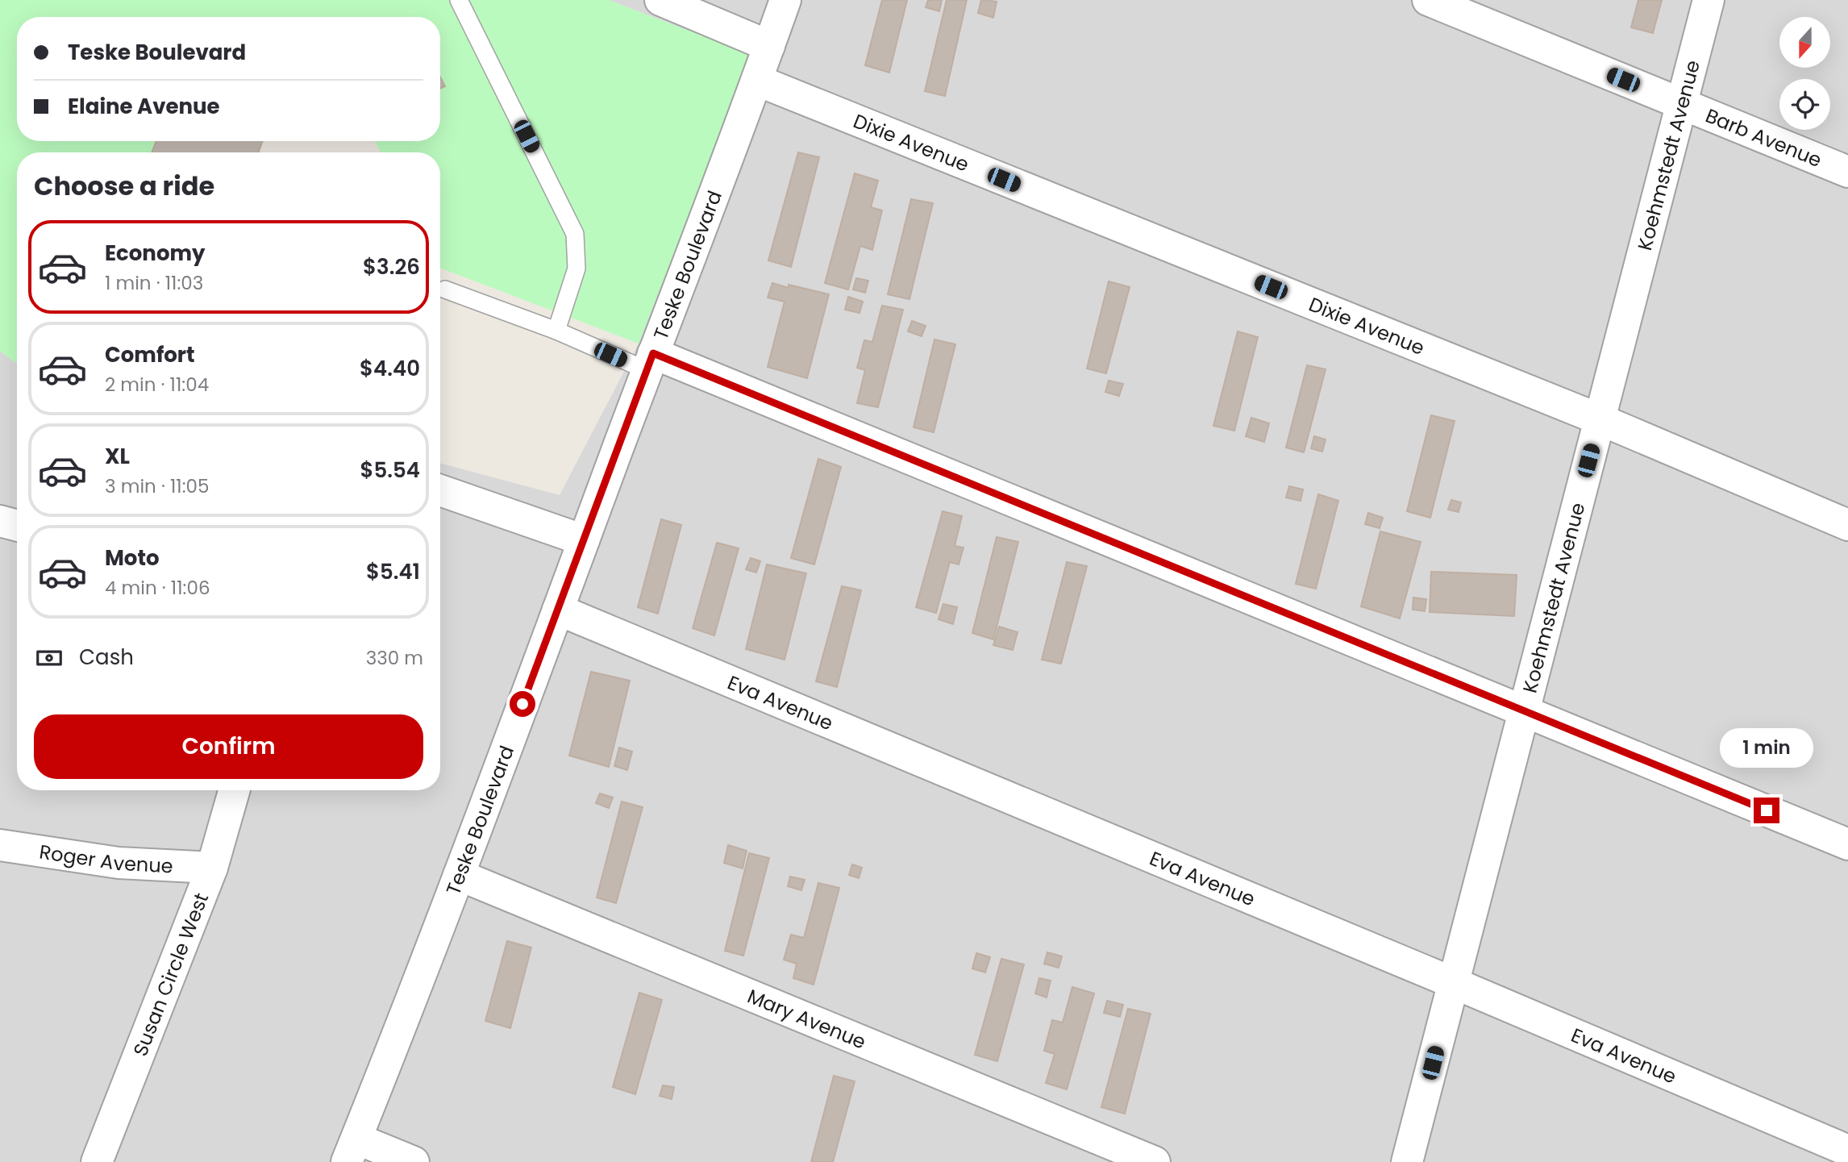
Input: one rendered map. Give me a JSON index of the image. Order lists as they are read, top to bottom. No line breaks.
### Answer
{"streets":{"street":["Barb Avenue","Dixie Avenue","Koehmstedt Avenue","Teske Boulevard","Eva Avenue","Roger Avenue","Susan Circle West","Mary Avenue"]},"crossings":[["Barb Avenue","Koehmstedt Avenue"],["Dixie Avenue","Koehmstedt Avenue"],["Dixie Avenue","Teske Boulevard"],["Koehmstedt Avenue","Eva Avenue"],["Teske Boulevard","Eva Avenue"],["Teske Boulevard","Mary Avenue"],["Roger Avenue","Susan Circle West"]],"north":"bottom","page":{"banner":["Teske Boulevard","Elaine Avenue"],"heading":"Choose a ride","list":[{"name":"Economy","note":"1 min · 11:03","value":"$3.26"},{"name":"Comfort","note":"2 min · 11:04","value":"$4.40"},{"name":"XL","note":"3 min · 11:05","value":"$5.54"},{"name":"Moto","note":"4 min · 11:06","value":"$5.41"}],"pay":["Cash","330 m"],"buttons":"Confirm","bubble":"1 min"}}
